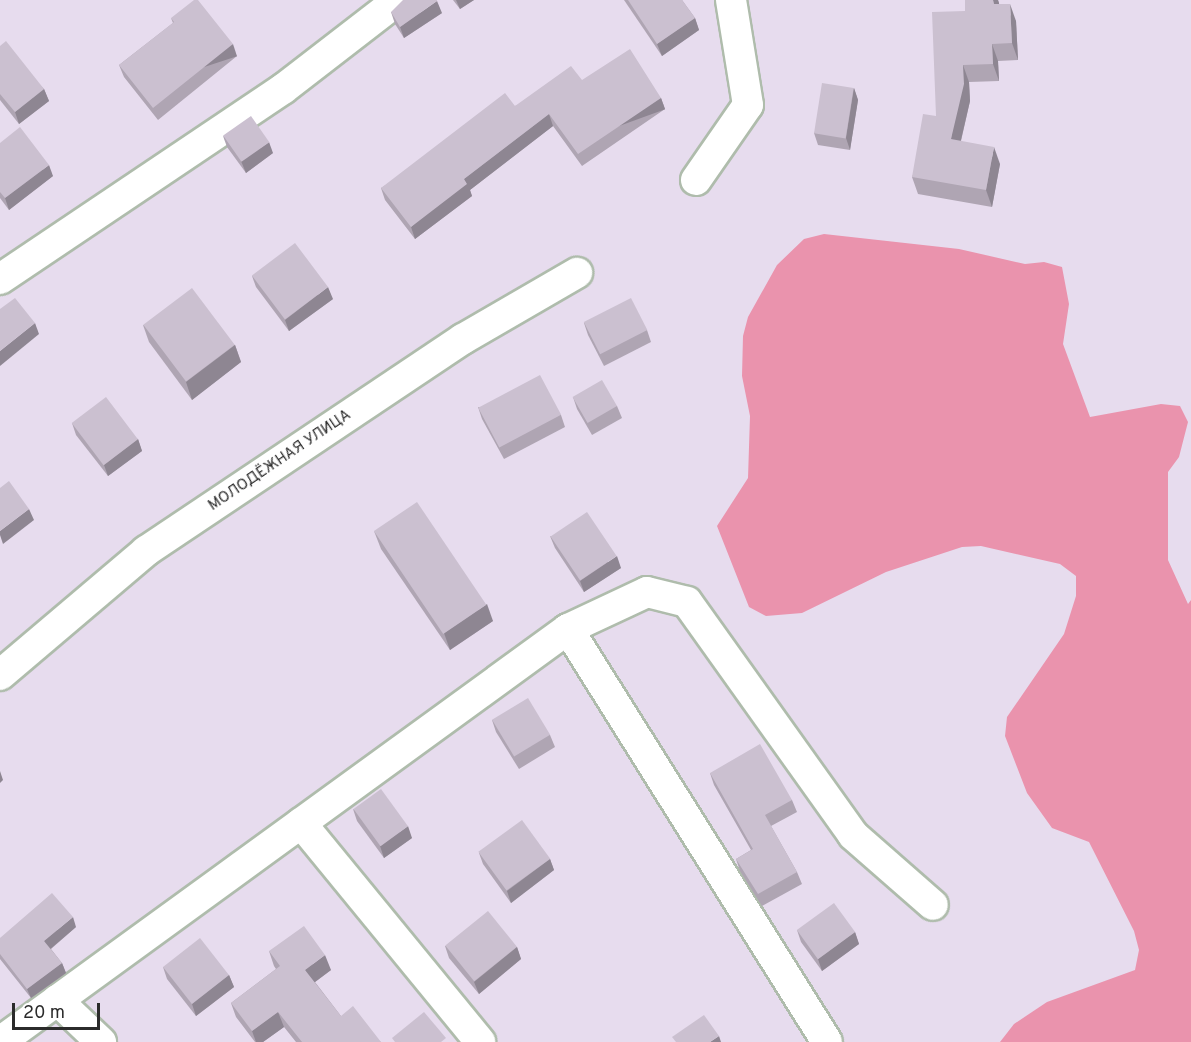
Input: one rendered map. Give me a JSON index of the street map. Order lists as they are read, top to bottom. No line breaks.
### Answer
{"streets":{"street":["МОЛОДЁЖНАЯ УЛИЦА"]},"scale_bar":"20 m"}
